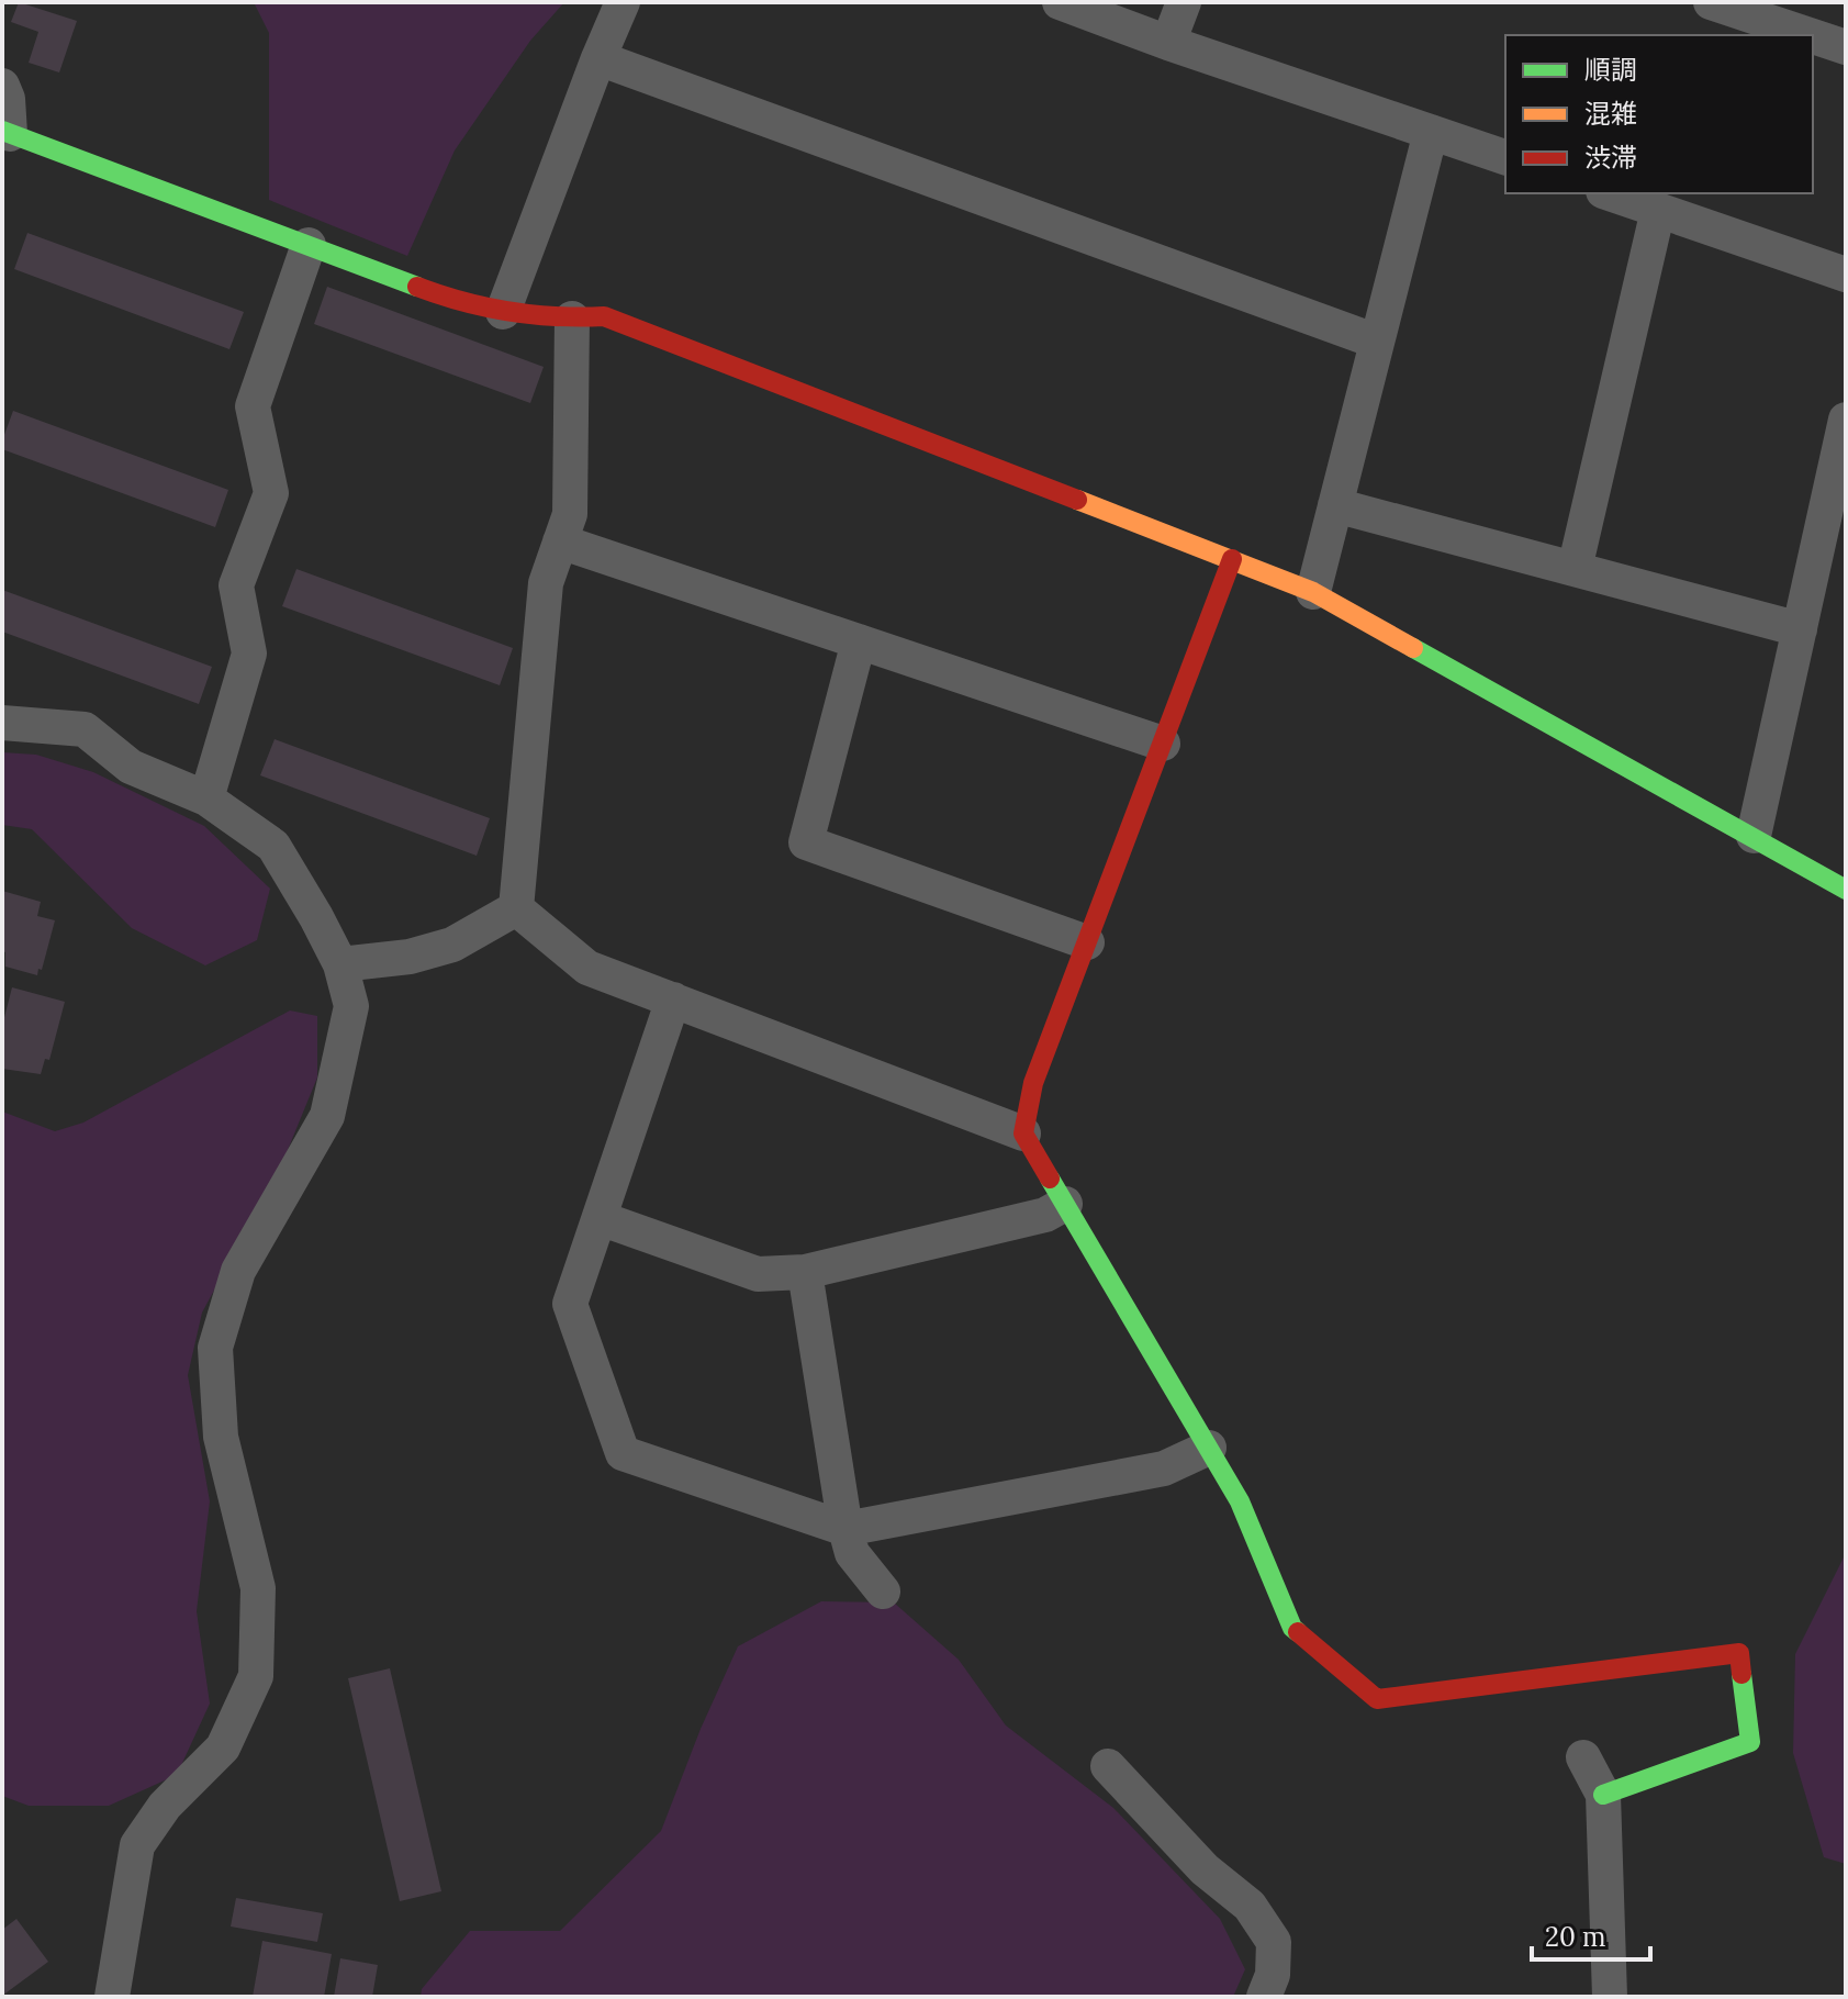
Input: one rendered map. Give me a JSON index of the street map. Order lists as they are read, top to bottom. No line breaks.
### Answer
{"legend":["順調","混雑","渋滞"],"scale_bar":"20 m"}
